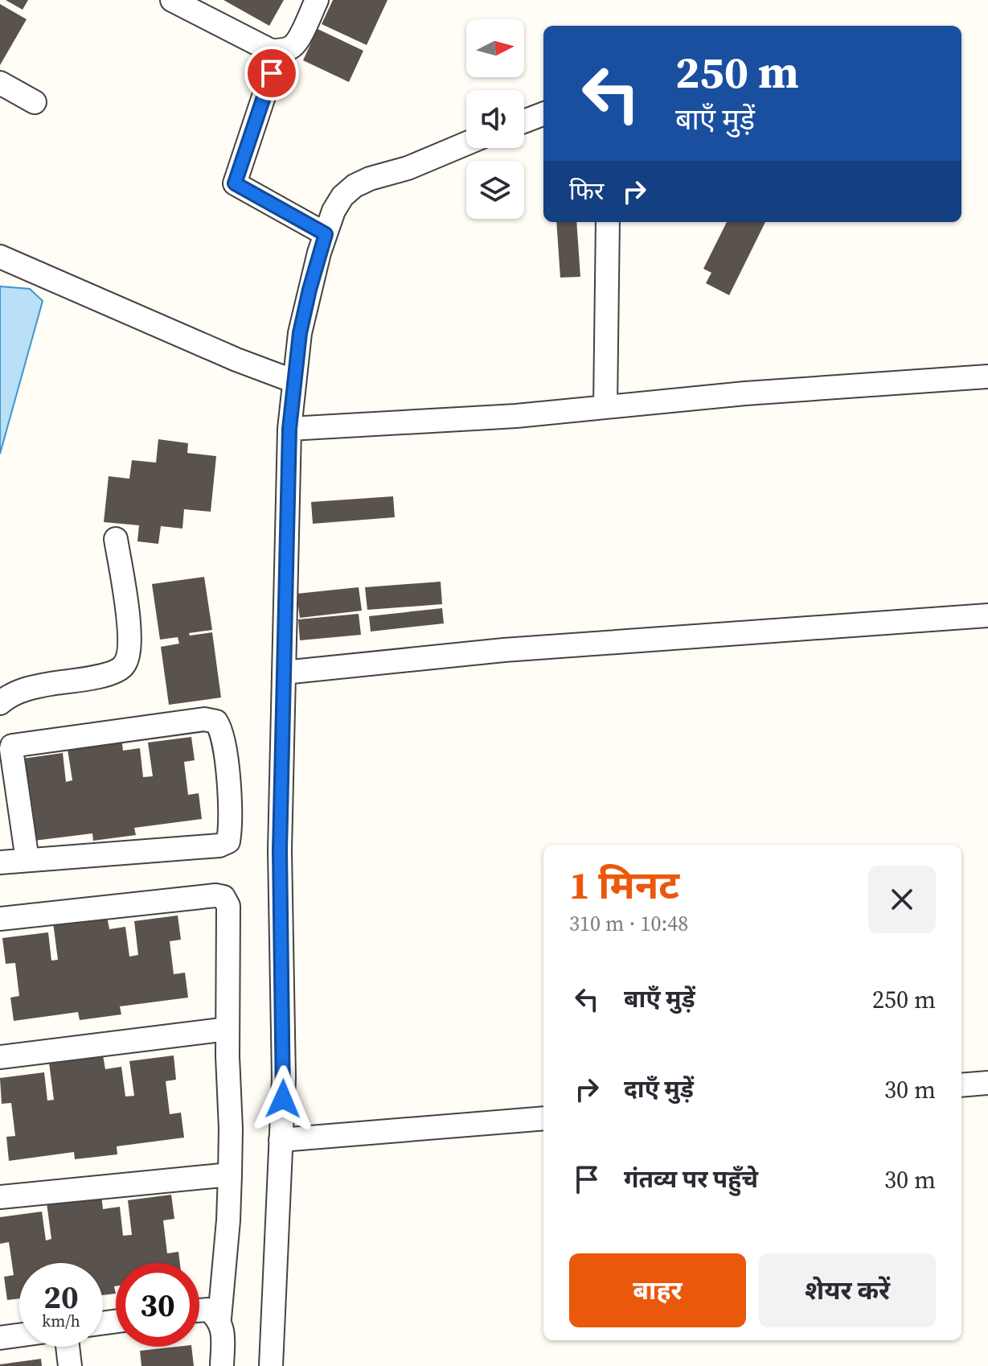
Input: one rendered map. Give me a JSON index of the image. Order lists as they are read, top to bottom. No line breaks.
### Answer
{"north":"right","page":{"turn":["250 m","बाएँ मुड़ें"],"then":"फिर","heading":["1 मिनट","310 m · 10:48"],"list":[{"name":"बाएँ मुड़ें","value":"250 m"},{"name":"दाएँ मुड़ें","value":"30 m"},{"name":"गंतव्य पर पहुँचे","value":"30 m"}],"buttons":["बाहर","शेयर करें"],"speed":"20 km/h","limit":"30"}}
